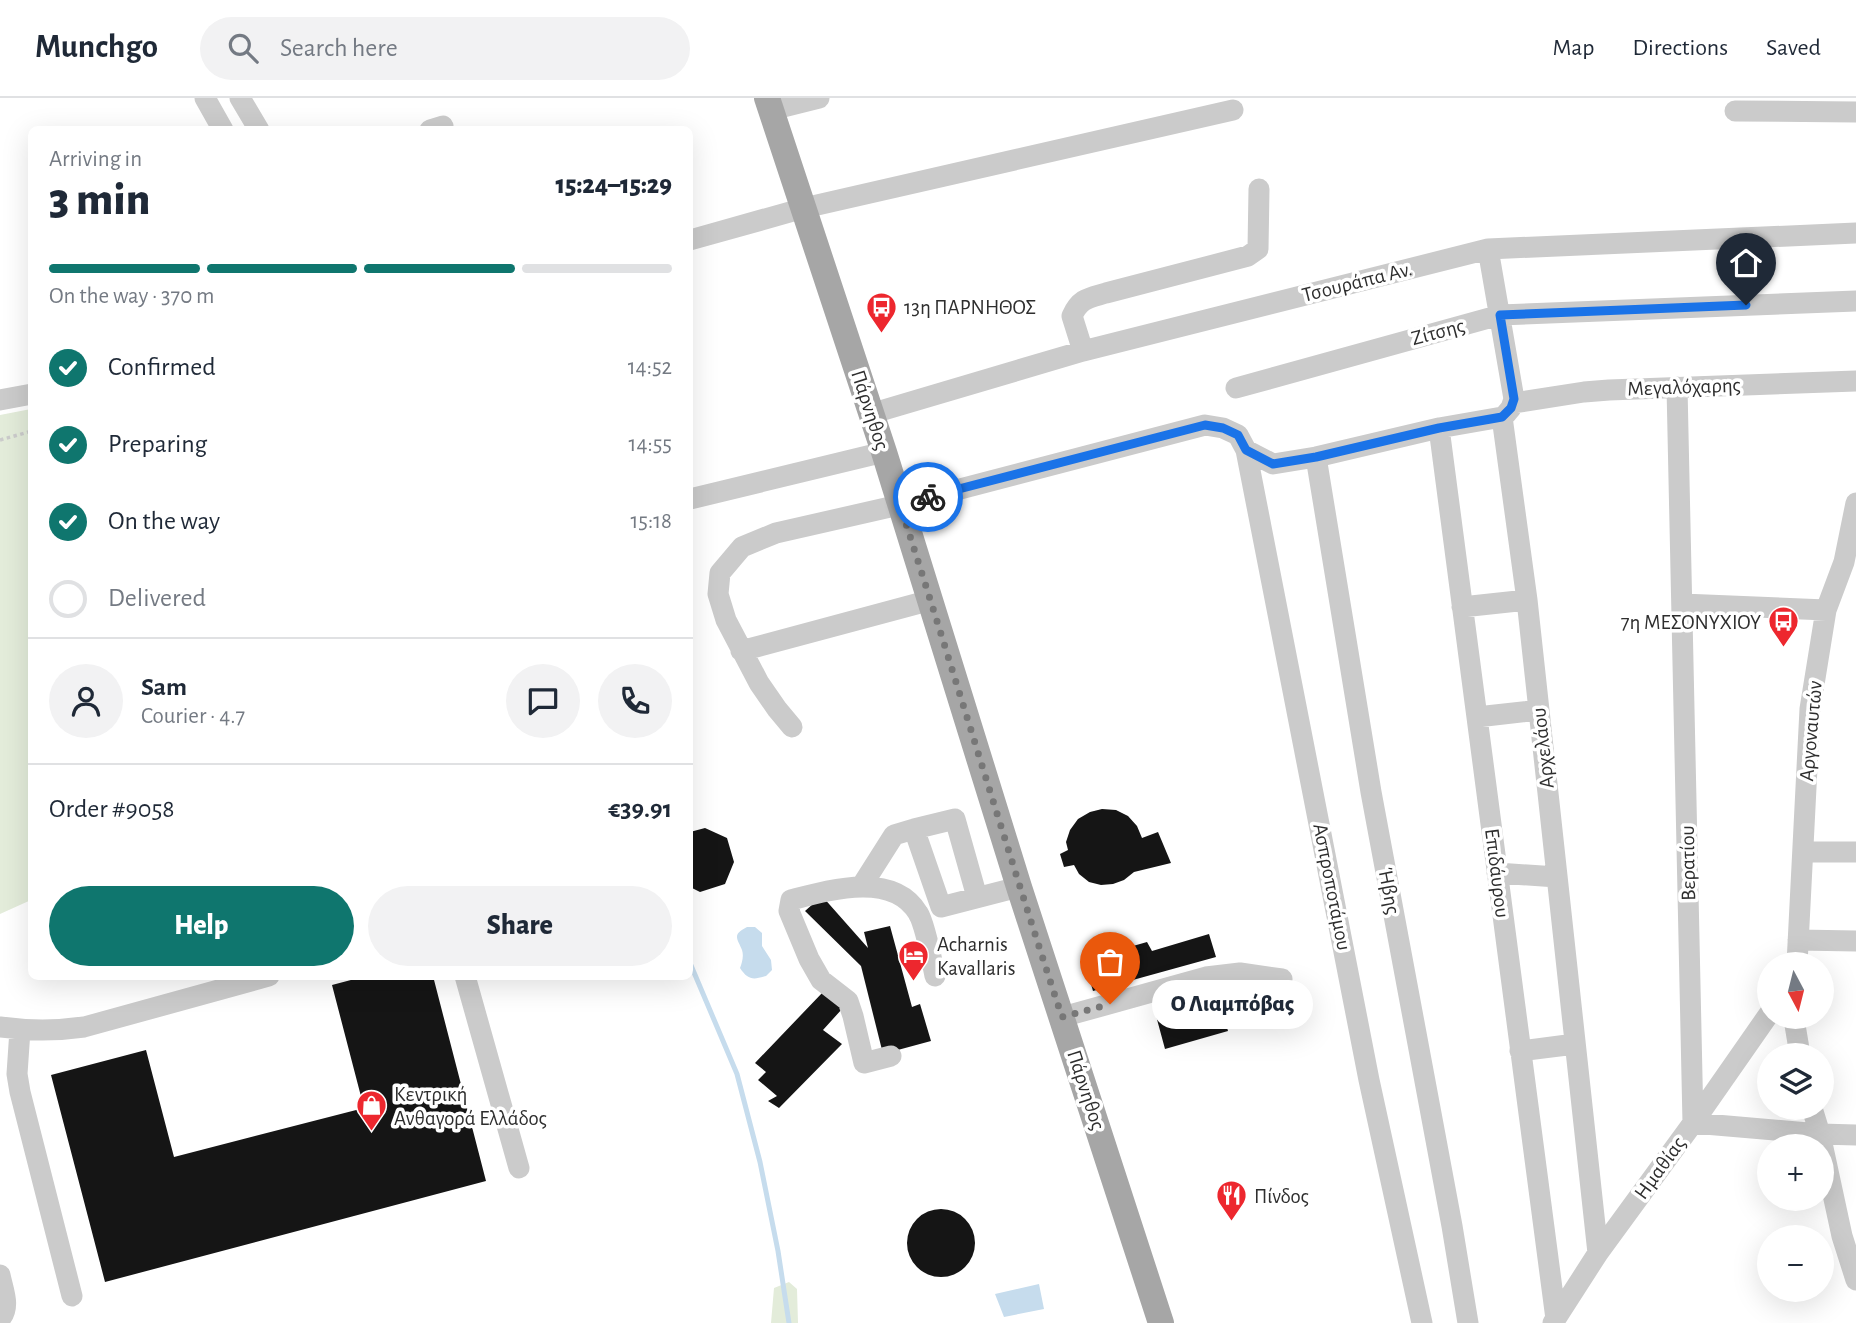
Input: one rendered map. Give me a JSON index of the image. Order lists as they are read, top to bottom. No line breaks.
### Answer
{"streets":{"main road":["Πάρνηθος"],"street":["Τσουράπα Αν.","Ζίτσης","Μεγαλόχαρης","Αργοναυτών","Αρχελάου","Βερατίου","Επιδάυρου","Ασπροποτάμου","Ήβης","Ημαθίας"]},"crossings":[["Τσουράπα Αν.","Πάρνηθος"],["Τσουράπα Αν.","Αρχελάου"],["Ζίτσης","Αρχελάου"],["Μεγαλόχαρης","Πάρνηθος"],["Μεγαλόχαρης","Αρχελάου"],["Μεγαλόχαρης","Βερατίου"],["Μεγαλόχαρης","Επιδάυρου"],["Μεγαλόχαρης","Ασπροποτάμου"],["Μεγαλόχαρης","Ήβης"],["Αρχελάου","Ημαθίας"],["Βερατίου","Ημαθίας"],["Επιδάυρου","Ημαθίας"]],"places":{"bus stop":["13η ΠΑΡΝΗΘΟΣ","7η ΜΕΣΟΝΥΧΙΟΥ"],"hotel":["Acharnis Kavallaris"],"other":["Ο Λιαμπόβας"],"shop":["Κεντρική Ανθαγορά Ελλάδος"],"restaurant":["Πίνδος"]},"north":"bottom","page":{"header":"Munchgo","search":"Search here","nav":["Map","Directions","Saved"],"heading":["3 min","Arriving in","15:24–15:29"],"panel":["Sam","Courier · 4.7","Order #9058","€39.91"],"bar":"On the way · 370 m","list":[["Confirmed","14:52"],["Preparing","14:55"],["On the way","15:18"],"Delivered"],"buttons":["Help","Share"],"map_buttons":["+","−"],"bubble":"Ο Λιαμπόβας"}}
